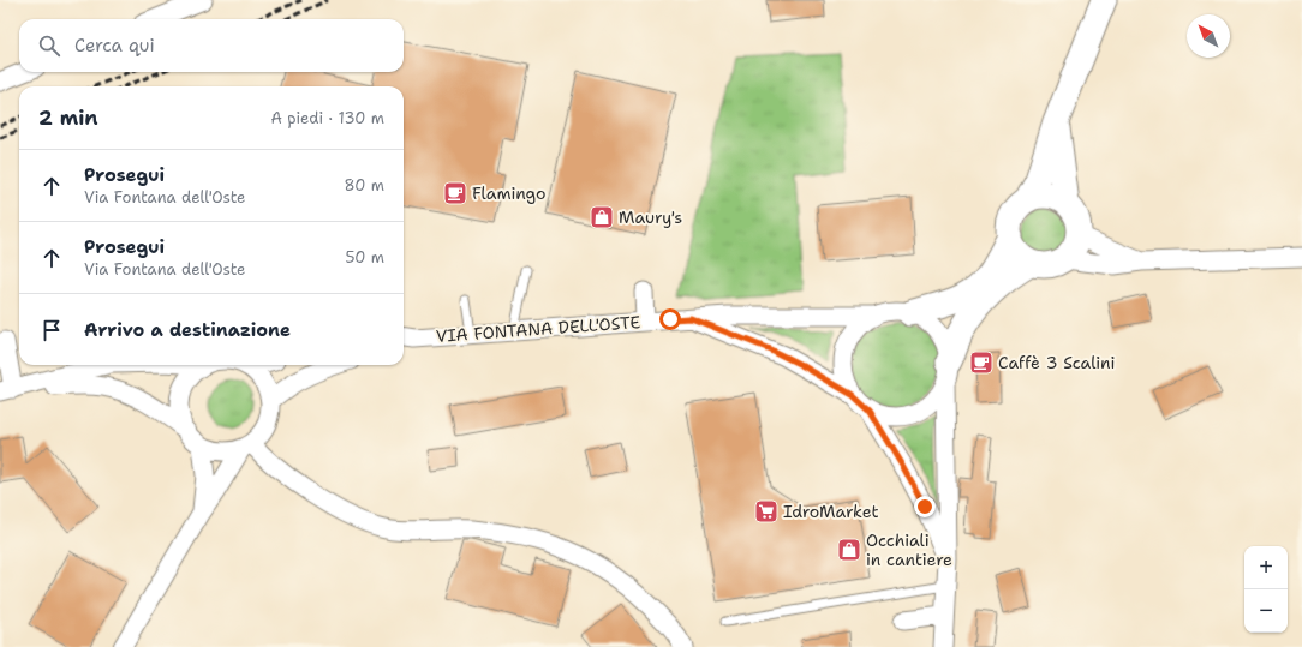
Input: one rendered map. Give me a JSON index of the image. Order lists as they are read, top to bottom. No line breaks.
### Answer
{"streets":{"street":["VIA FONTANA DELL'OSTE"]},"places":{"cafe":["Flamingo","Caffè 3 Scalini"],"shop":["Maury's","Occhiali in cantiere"],"supermarket":["IdroMarket"]},"north":"top left","page":{"search":"Cerca qui","heading":["2 min","A piedi · 130 m"],"list":[["Prosegui","Via Fontana dell'Oste","80 m"],["Prosegui","Via Fontana dell'Oste","50 m"],"Arrivo a destinazione"],"map_buttons":["+","−"]}}
